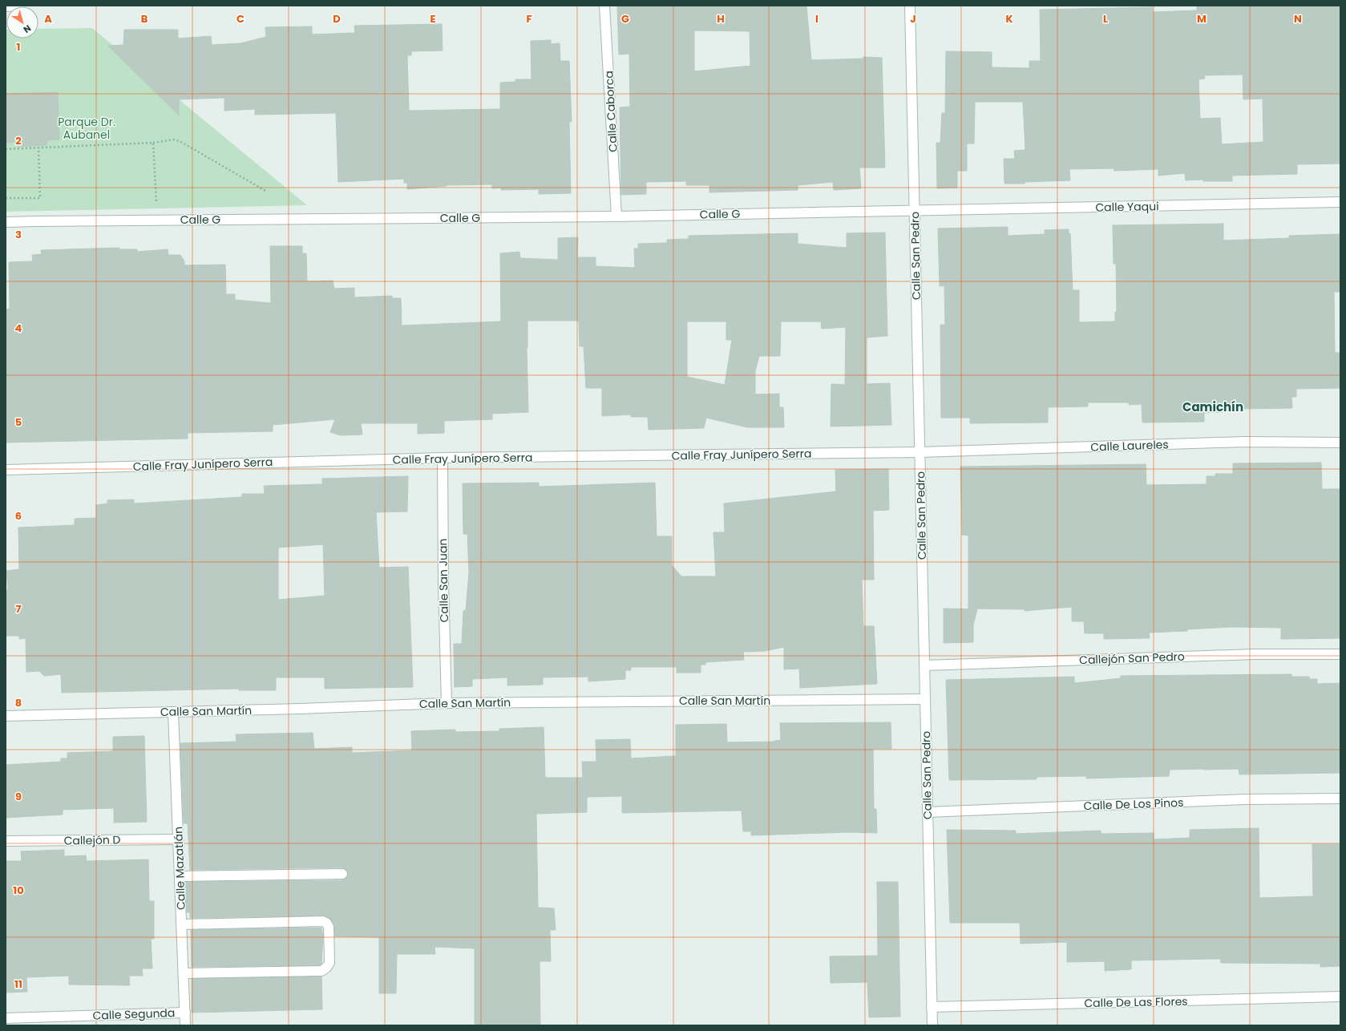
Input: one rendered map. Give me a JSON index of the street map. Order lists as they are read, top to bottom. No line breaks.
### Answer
{"streets":{"street":["Calle Caborca","Calle Yaqui","Calle G","Calle San Pedro","Calle Laureles","Calle Fray Junípero Serra","Calle San Juan","Callejón San Pedro","Calle San Martín","Calle De Los Pinos","Callejón D","Calle Mazatlán","Calle De Las Flores","Calle Segunda"]},"crossings":[["Calle Caborca","Calle G"],["Calle Yaqui","Calle G"],["Calle Yaqui","Calle San Pedro"],["Calle G","Calle San Pedro"],["Calle San Pedro","Calle Laureles"],["Calle San Pedro","Calle Fray Junípero Serra"],["Calle San Pedro","Callejón San Pedro"],["Calle San Pedro","Calle San Martín"],["Calle San Pedro","Calle De Los Pinos"],["Calle San Pedro","Calle De Las Flores"],["Calle Laureles","Calle Fray Junípero Serra"],["Calle Fray Junípero Serra","Calle San Juan"],["Calle San Juan","Calle San Martín"],["Calle San Martín","Calle Mazatlán"],["Callejón D","Calle Mazatlán"],["Calle Mazatlán","Calle Segunda"]],"districts":["Camichín"],"parks":["Parque Dr. Aubanel"],"north":"bottom right","grid":{"columns":["A","B","C","D","E","F","G","H","I","J","K","L","M","N"],"rows":["1","2","3","4","5","6","7","8","9","10","11"]}}
